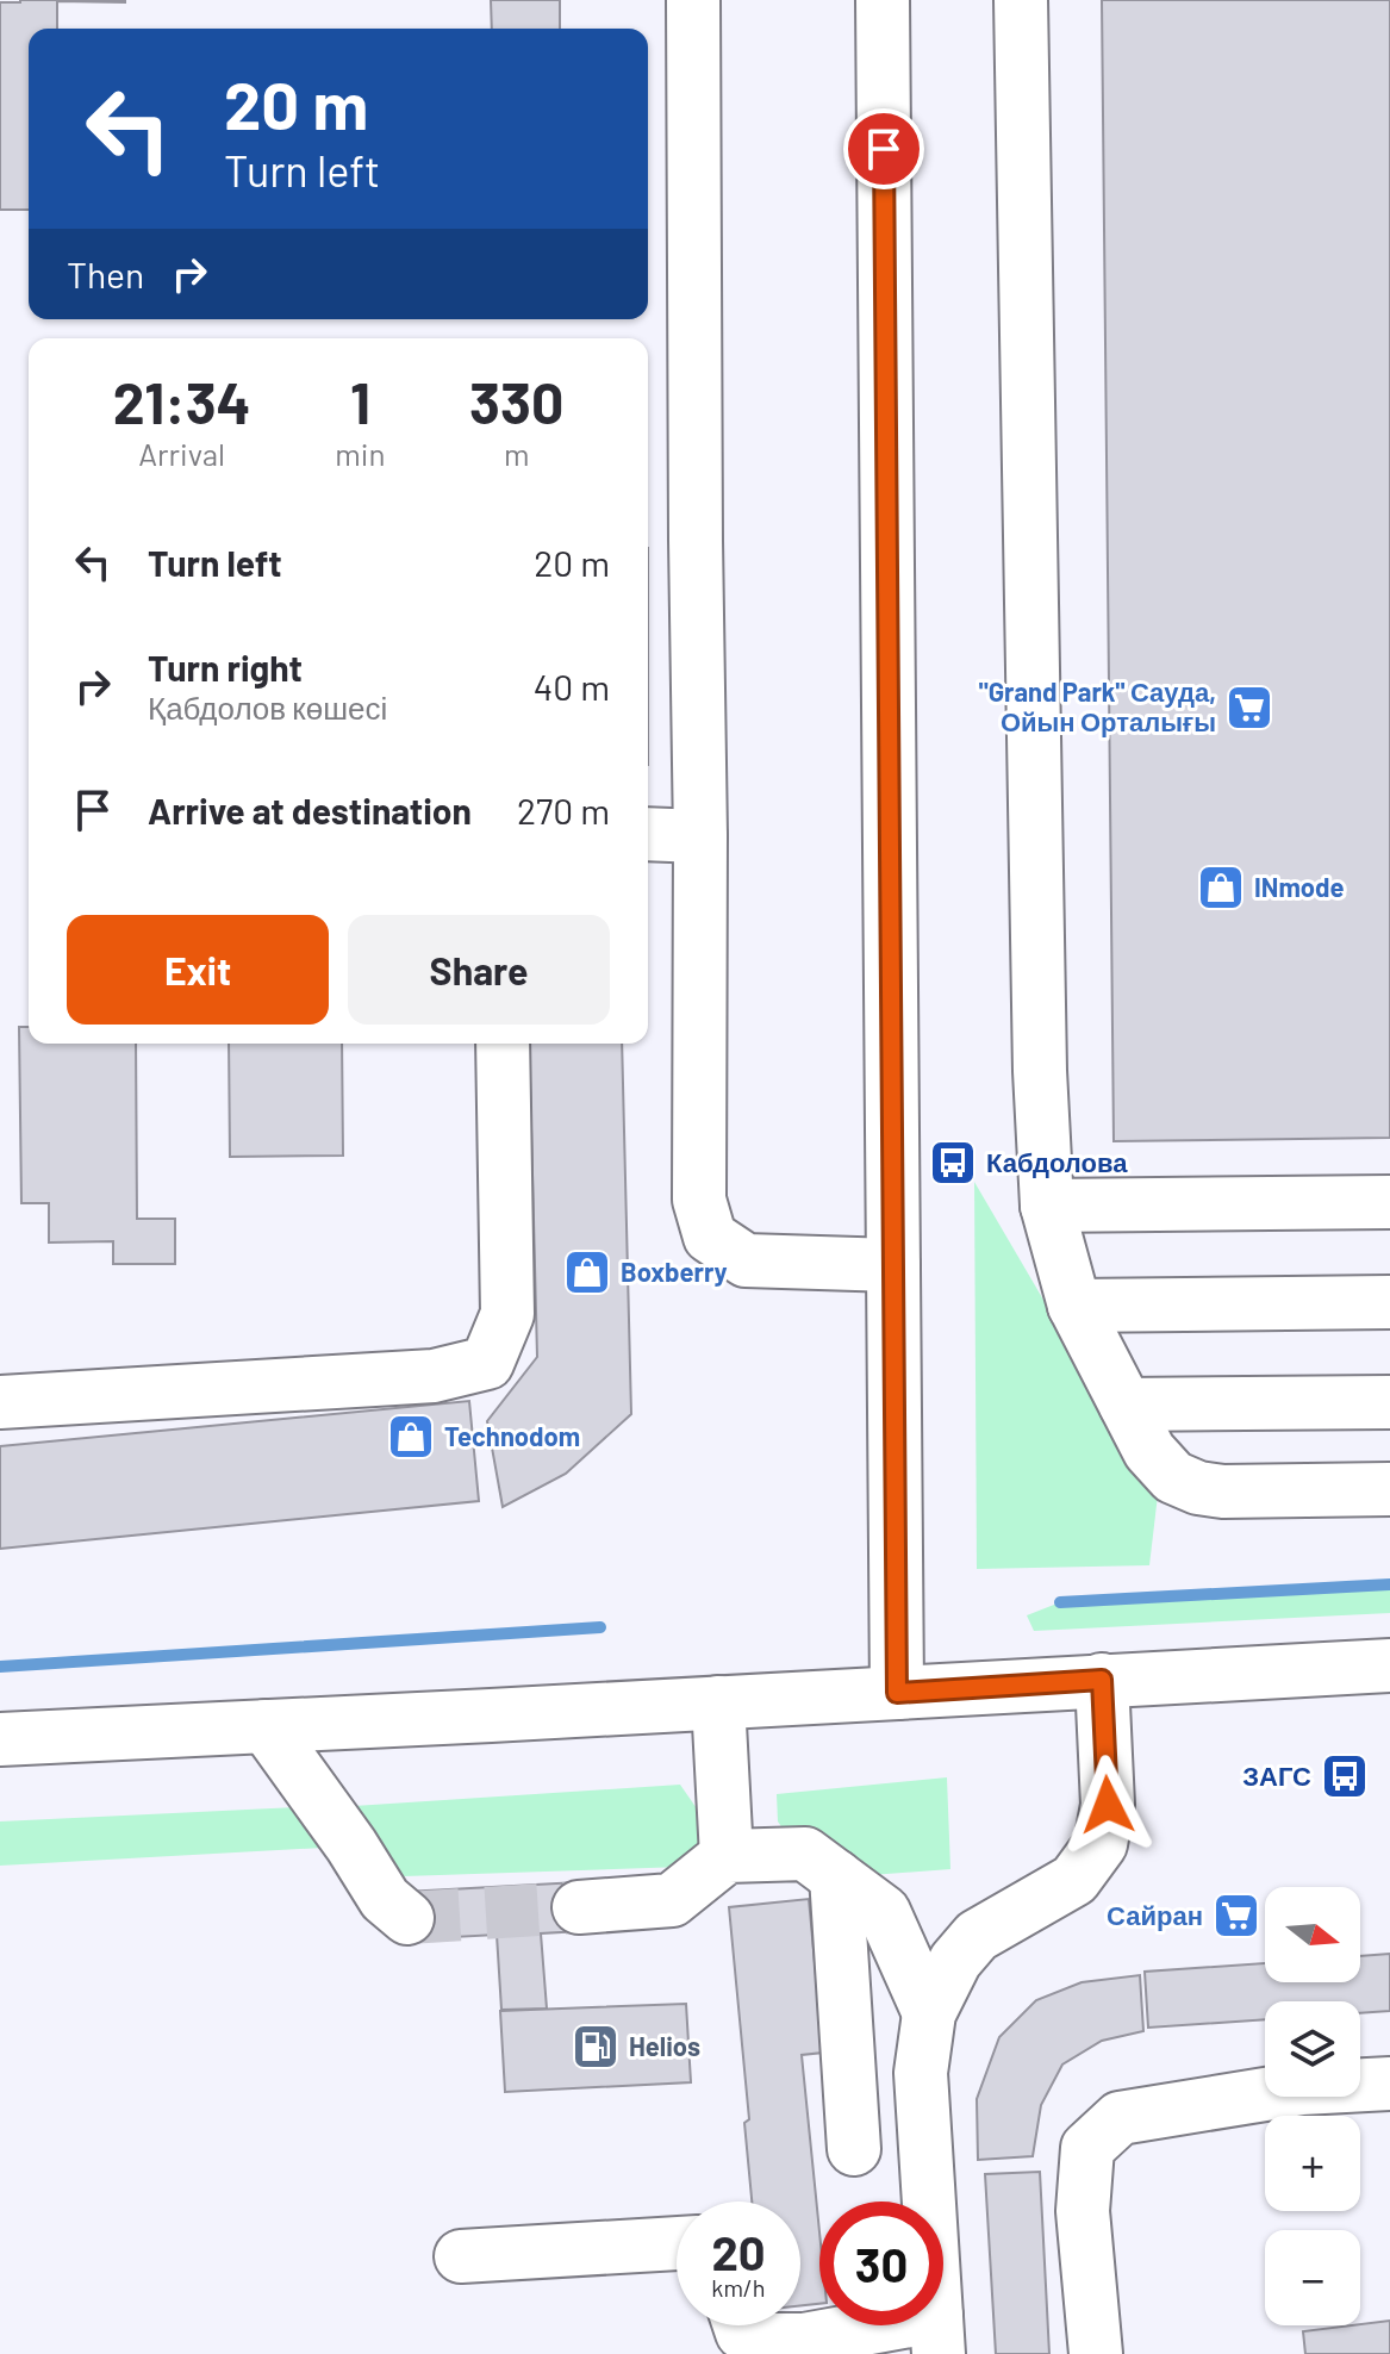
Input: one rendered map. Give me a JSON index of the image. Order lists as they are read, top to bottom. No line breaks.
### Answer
{"places":{"supermarket":["\"Grand Park\" Сауда, Ойын Орталығы","Сайран"],"shop":["INmode","Boxberry","Technodom"],"bus stop":["Кабдолова","ЗАГС"],"fuel station":["Helios"]},"north":"right","page":{"turn":["20 m","Turn left"],"then":"Then","eta":["21:34","Arrival","1","min","330","m"],"list":[{"name":"Turn left","value":"20 m"},{"name":"Turn right","note":"Қабдолов көшесі","value":"40 m"},{"name":"Arrive at destination","value":"270 m"}],"buttons":["Exit","Share"],"map_buttons":["+","−"],"speed":"20 km/h","limit":"30"}}
